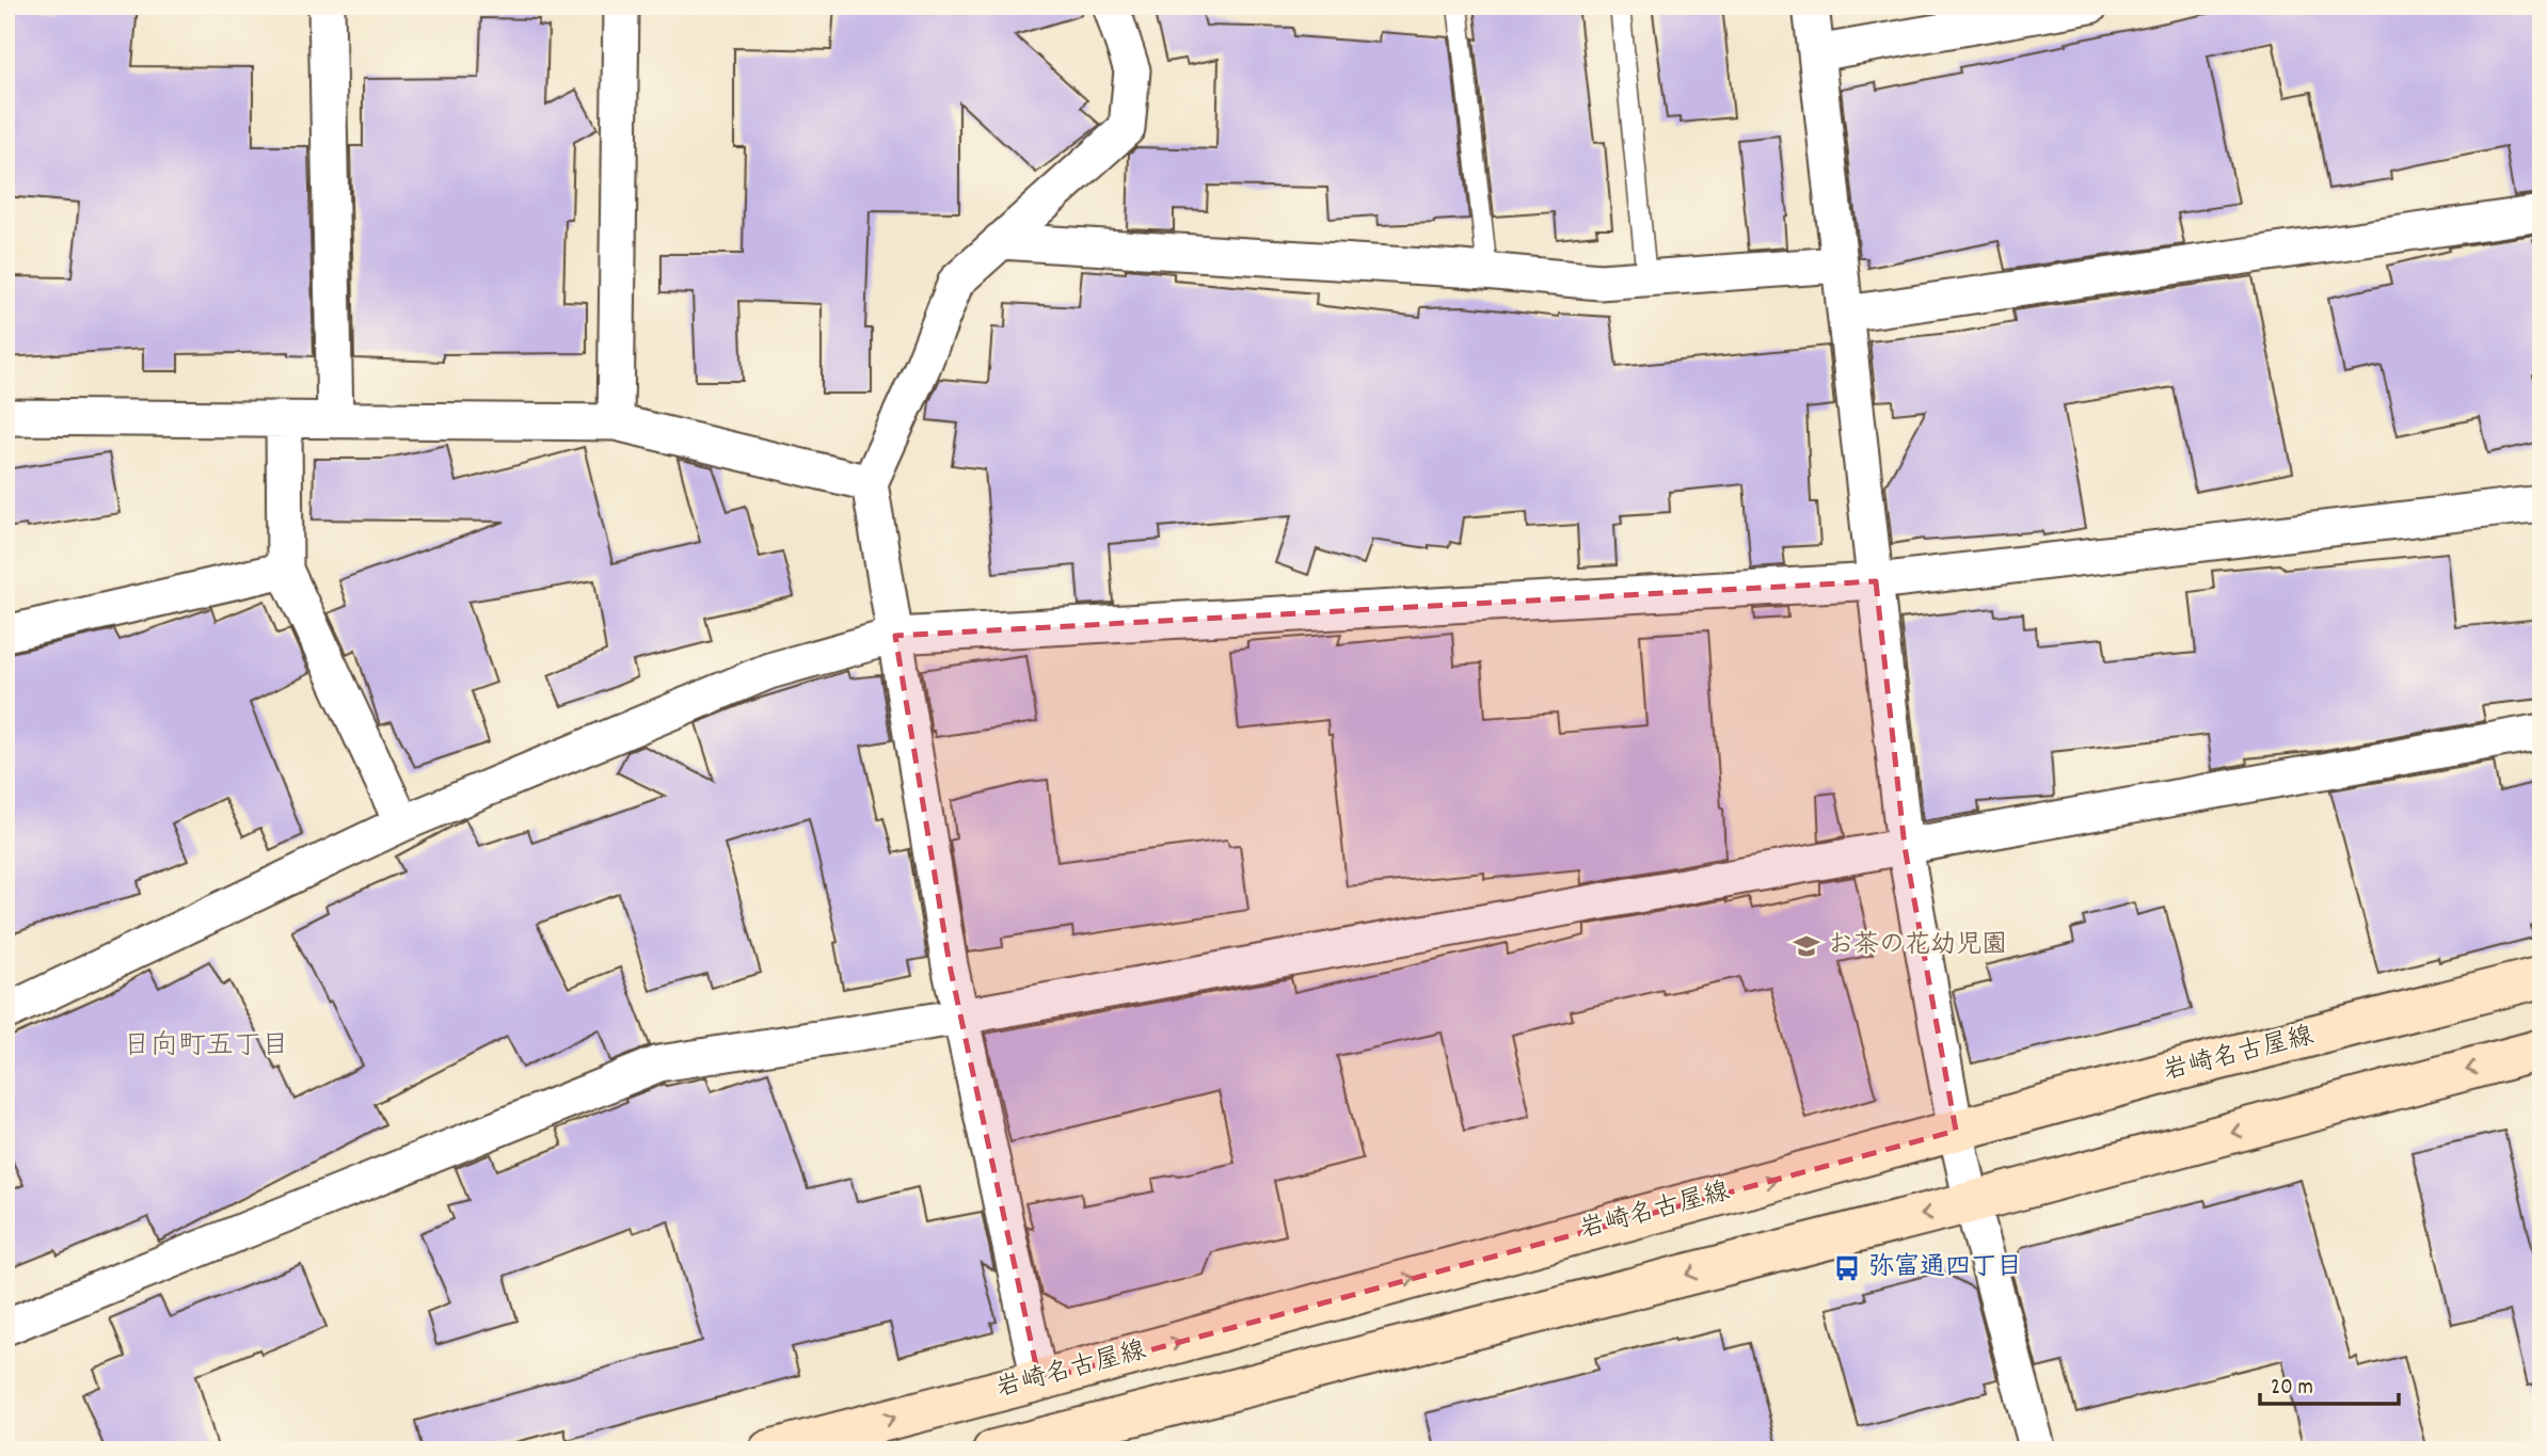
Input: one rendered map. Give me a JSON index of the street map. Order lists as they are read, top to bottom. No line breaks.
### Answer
{"streets":{"main road":["岩崎名古屋線"]},"districts":["日向町五丁目"],"places":{"school or university":["お茶の花幼児園"],"bus stop":["弥富通四丁目"]},"scale_bar":"20 m"}
